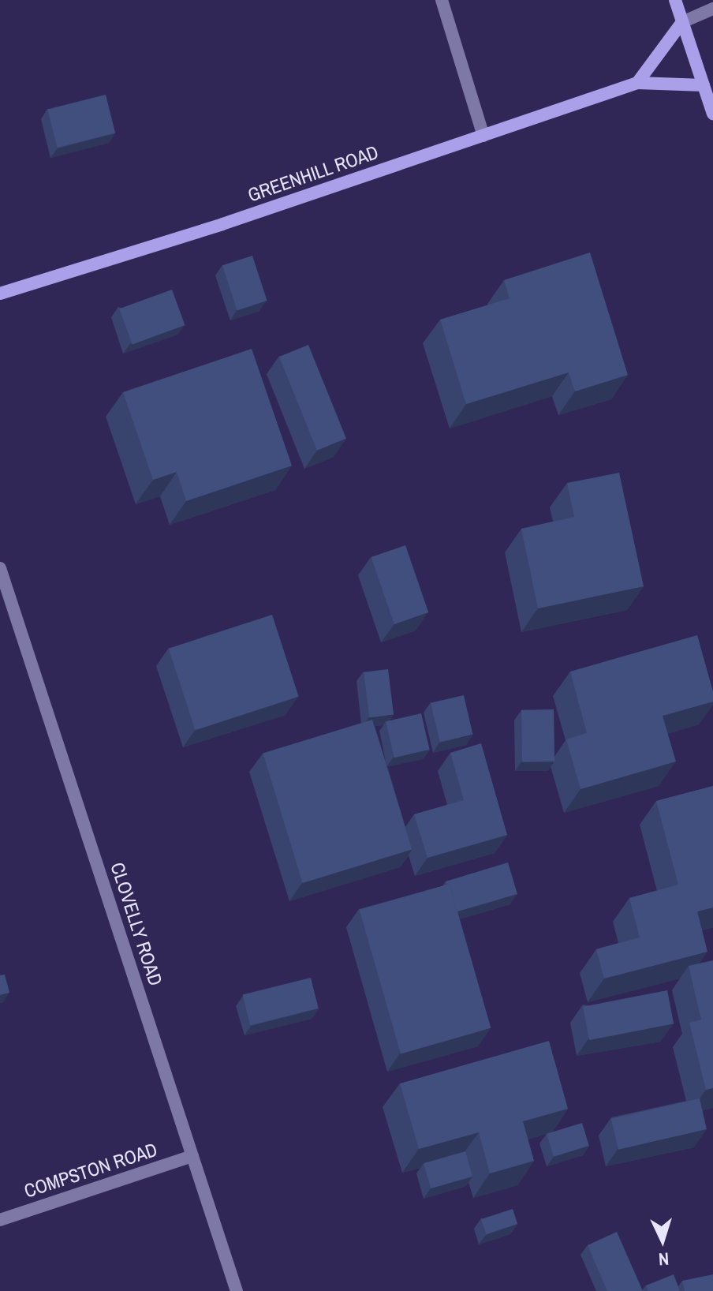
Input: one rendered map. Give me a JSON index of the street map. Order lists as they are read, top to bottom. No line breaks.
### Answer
{"streets":{"street":["GREENHILL ROAD","CLOVELLY ROAD","COMPSTON ROAD"]},"crossings":[["CLOVELLY ROAD","COMPSTON ROAD"]],"north":"bottom"}
